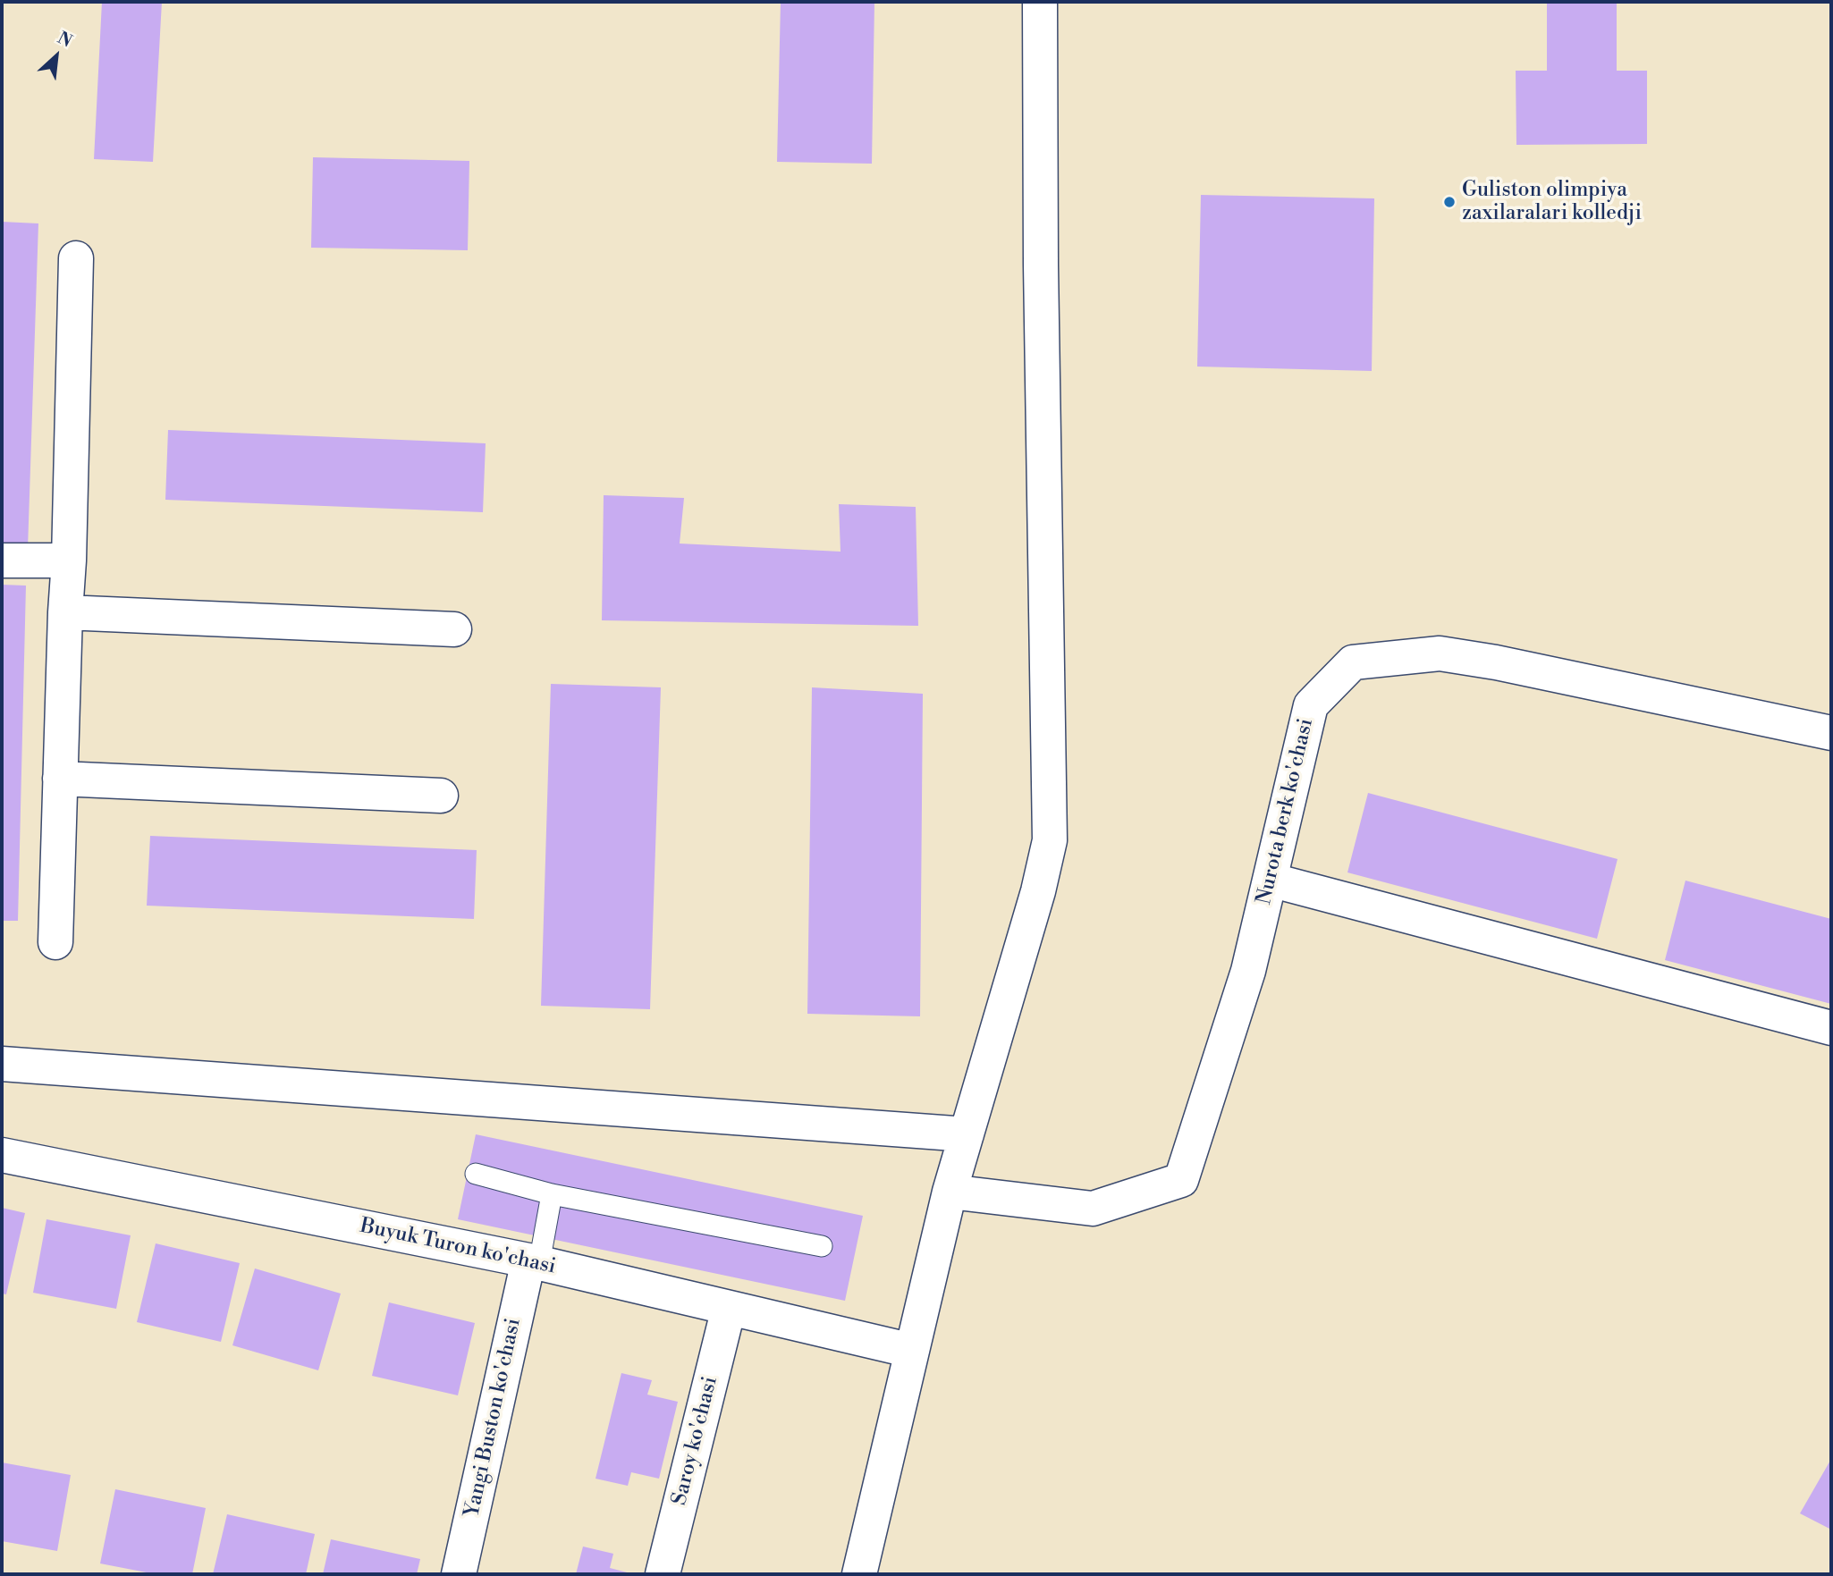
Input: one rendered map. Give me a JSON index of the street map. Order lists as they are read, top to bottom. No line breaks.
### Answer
{"streets":{"street":["Nurota berk ko'chasi","Buyuk Turon ko'chasi","Yangi Buston ko'chasi","Saroy ko'chasi"]},"crossings":[["Buyuk Turon ko'chasi","Yangi Buston ko'chasi"],["Buyuk Turon ko'chasi","Saroy ko'chasi"]],"places":["Guliston olimpiya zaxilaralari kolledji"],"north":"top right"}
